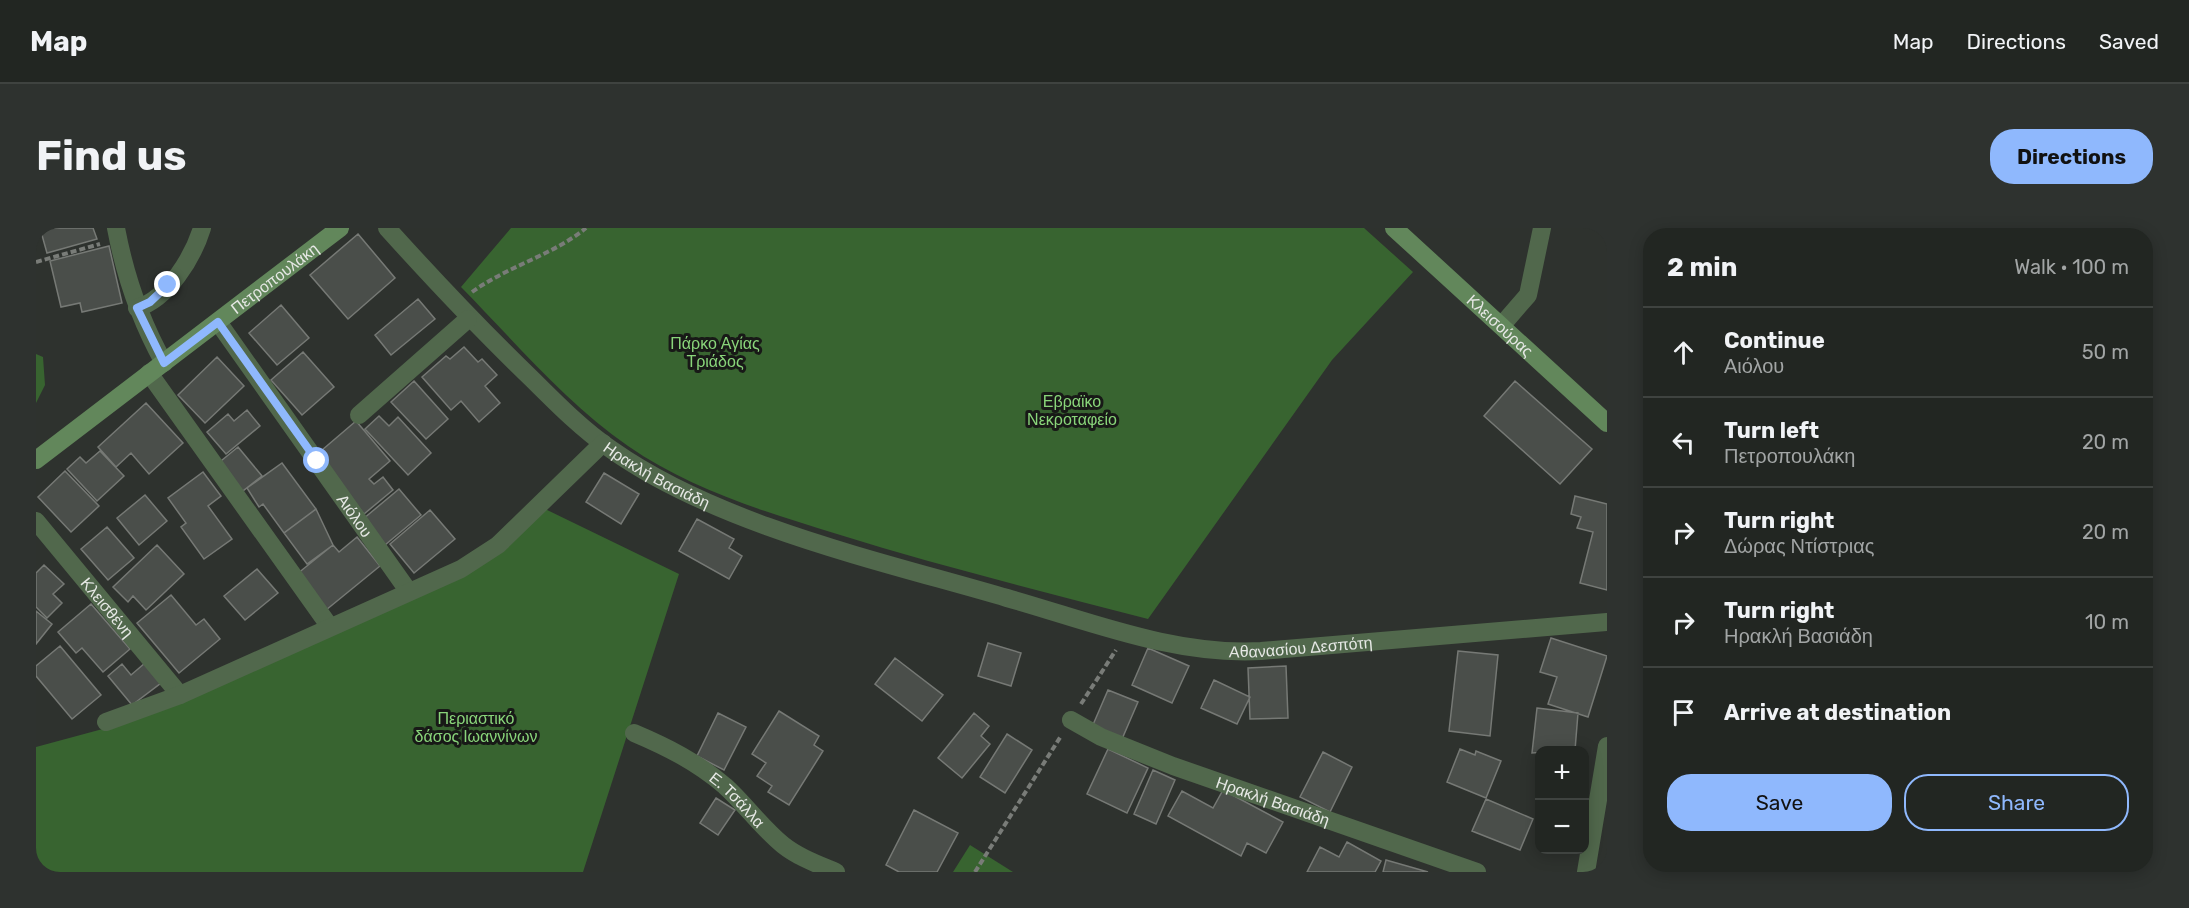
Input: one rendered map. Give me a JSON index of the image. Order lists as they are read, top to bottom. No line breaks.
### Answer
{"streets":{"street":["Πετροπουλάκη","Κλεισούρας","Ηρακλή Βασιάδη","Αιόλου","Κλεισθένη","Αθανασίου Δεσπότη","Ε. Τσάλλα"]},"crossings":[["Πετροπουλάκη","Αιόλου"],["Ηρακλή Βασιάδη","Αθανασίου Δεσπότη"]],"parks":["Πάρκο Αγίας Τριάδος","Εβραϊκο Νεκροταφείο","Περιαστικό δάσος Ιωαννίνων"],"page":{"header":"Map","nav":["Map","Directions","Saved"],"buttons":["Directions",["Save","Share"]],"title":"Find us","heading":["2 min","Walk · 100 m"],"list":[["Continue","Αιόλου","50 m"],["Turn left","Πετροπουλάκη","20 m"],["Turn right","Δώρας Ντίστριας","20 m"],["Turn right","Ηρακλή Βασιάδη","10 m"],"Arrive at destination"],"map_buttons":["+","−"]}}
